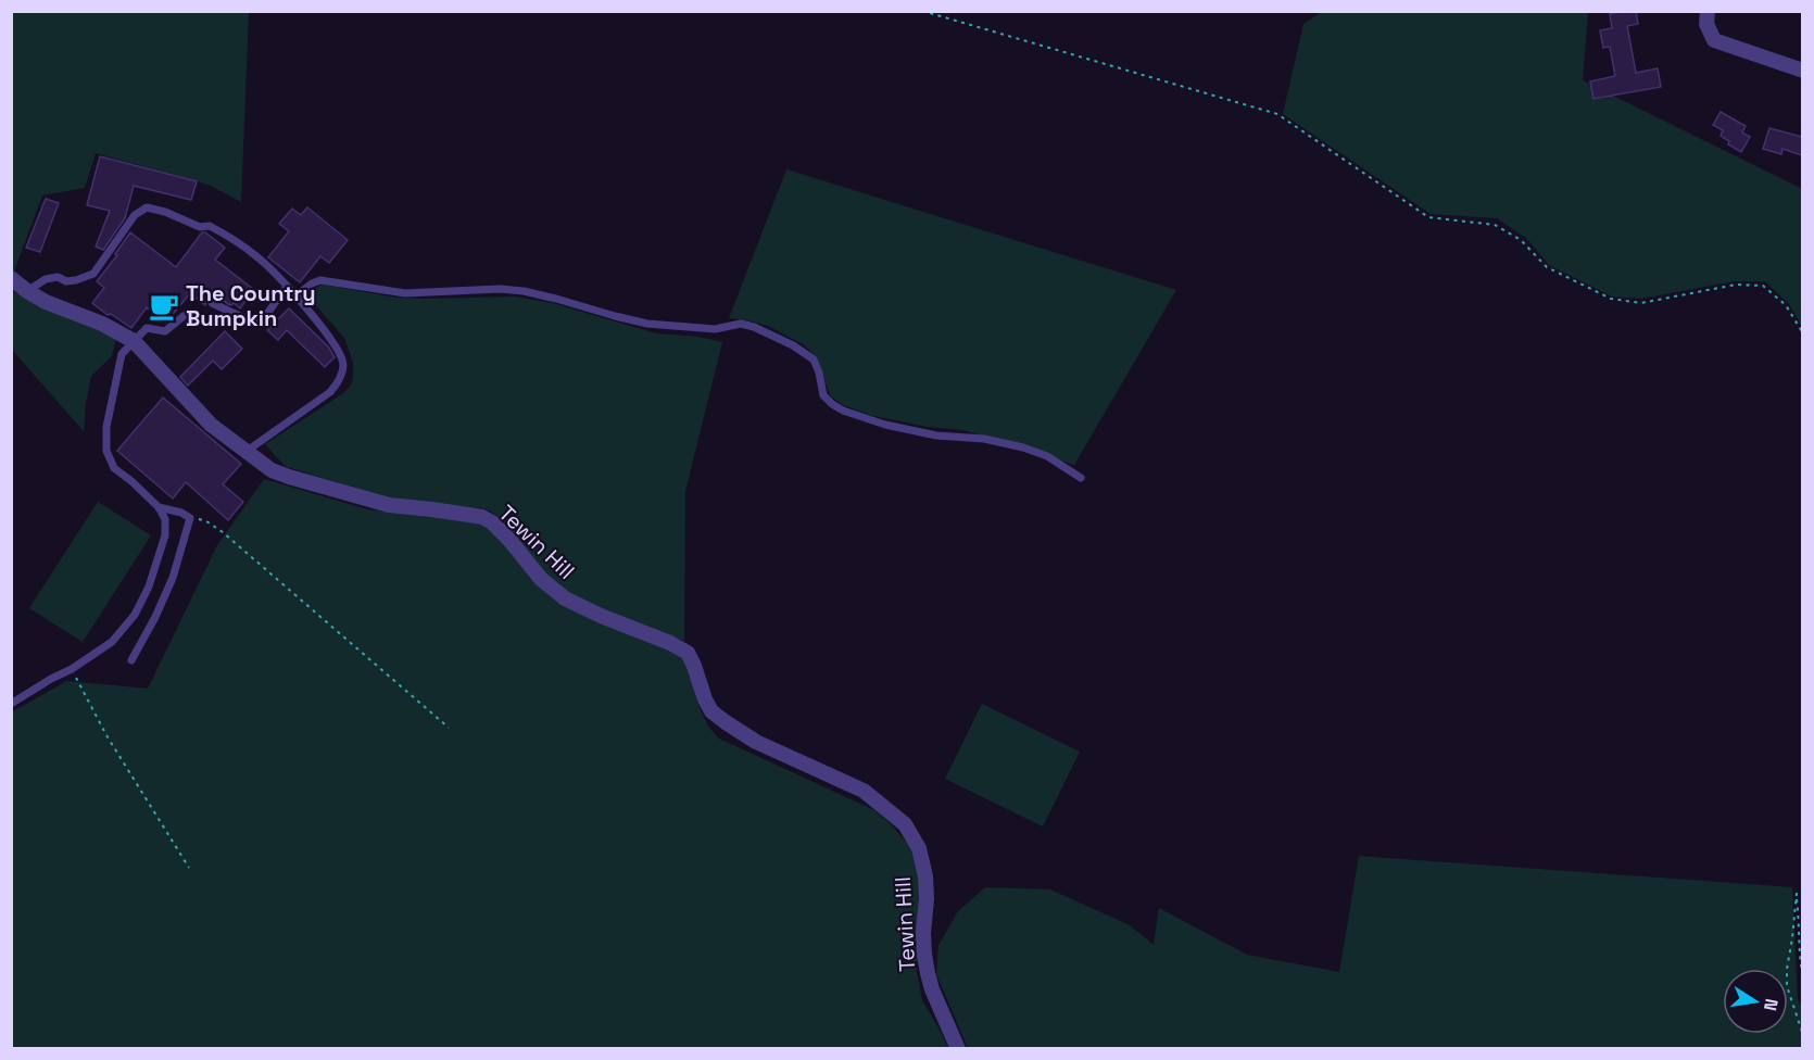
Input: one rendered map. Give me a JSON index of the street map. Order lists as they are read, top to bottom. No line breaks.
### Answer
{"streets":{"street":["Tewin Hill"]},"places":{"cafe":["The Country Bumpkin"]},"north":"right"}
